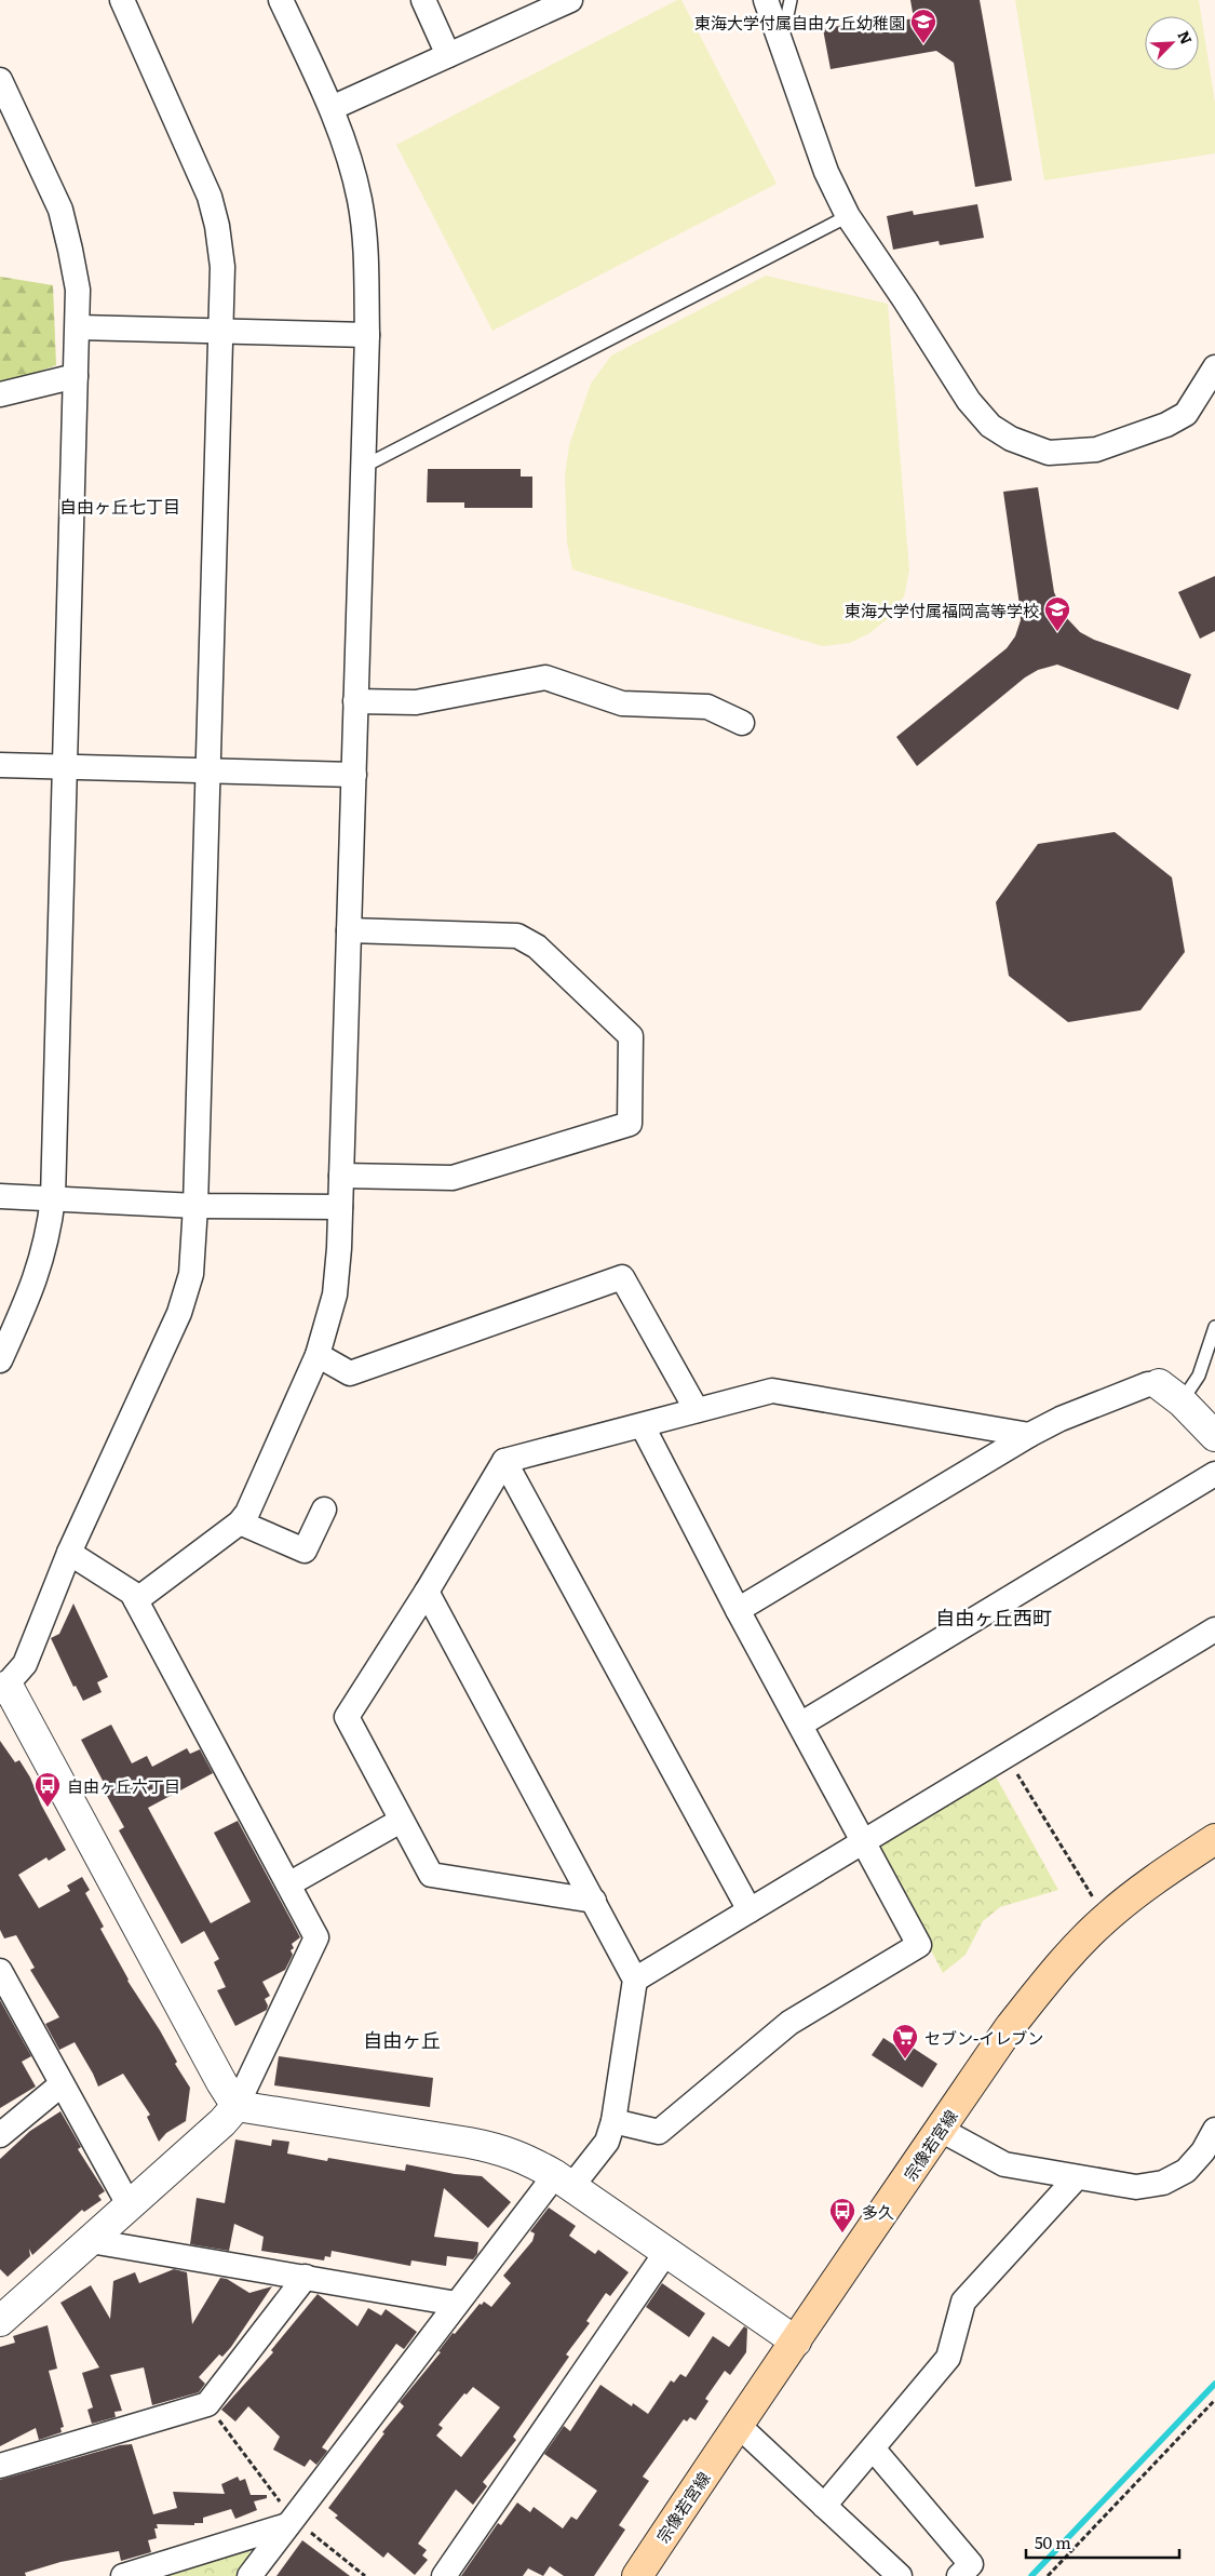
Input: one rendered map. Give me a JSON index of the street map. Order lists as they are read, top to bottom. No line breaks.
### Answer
{"streets":{"main road":["宗像若宮線"]},"districts":["自由ヶ丘七丁目","自由ヶ丘西町","自由ヶ丘"],"places":{"school or university":["東海大学付属自由ケ丘幼稚園","東海大学付属福岡高等学校"],"bus stop":["自由ヶ丘六丁目","多久"],"supermarket":["セブン-イレブン"]},"scale_bar":"50 m","north":"top right"}
